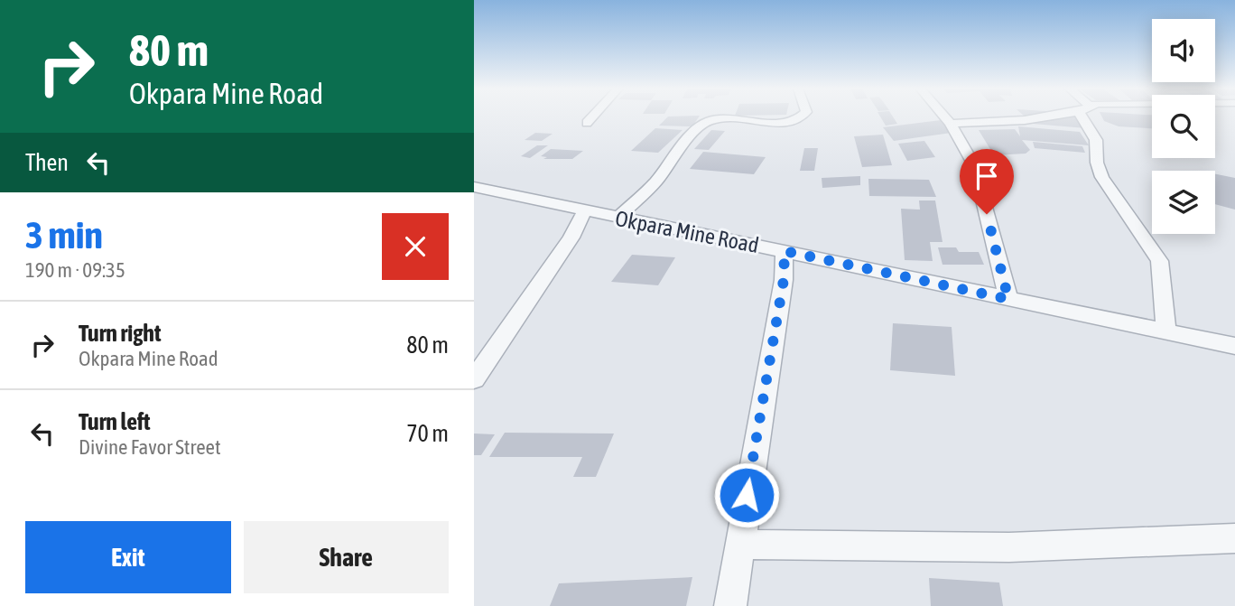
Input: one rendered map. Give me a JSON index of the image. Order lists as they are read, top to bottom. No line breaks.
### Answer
{"streets":{"street":["Okpara Mine Road"]},"page":{"turn":["80 m","Okpara Mine Road"],"then":"Then","heading":["3 min","190 m · 09:35"],"list":[{"name":"Turn right","note":"Okpara Mine Road","value":"80 m"},{"name":"Turn left","note":"Divine Favor Street","value":"70 m"}],"buttons":["Exit","Share"]}}
